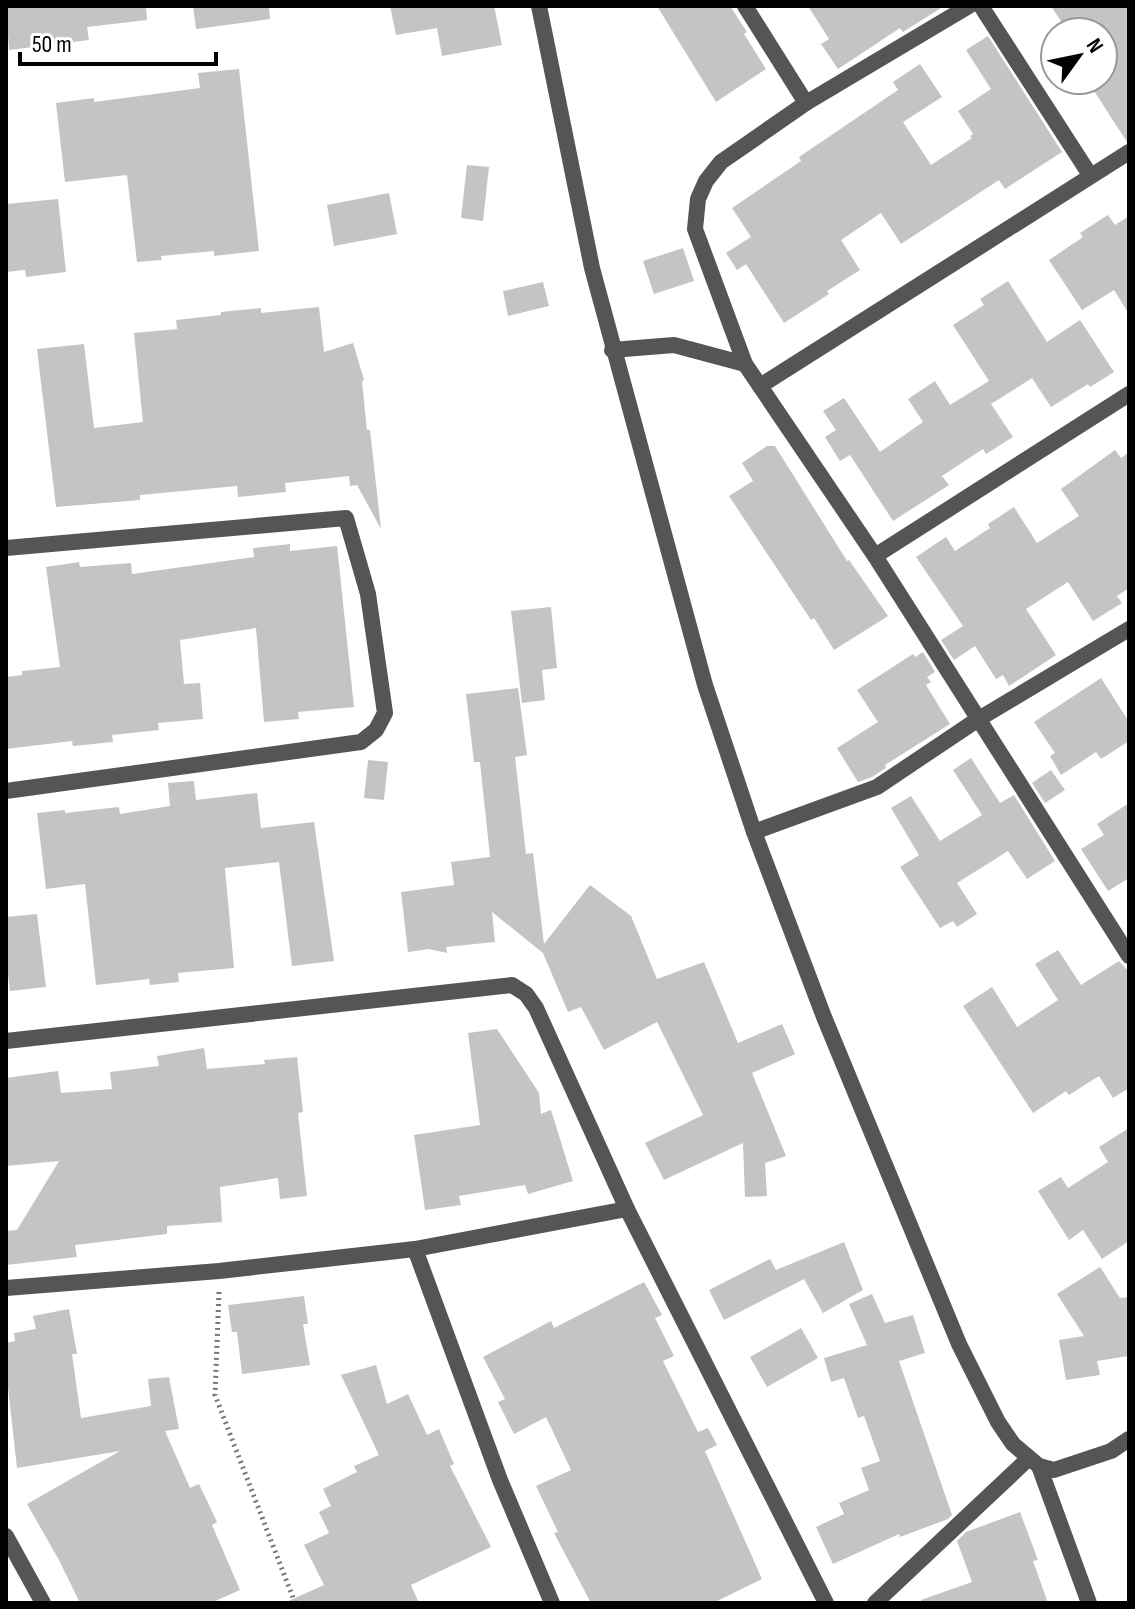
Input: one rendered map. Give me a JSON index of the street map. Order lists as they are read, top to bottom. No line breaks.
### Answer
{"scale_bar":"50 m","north":"top right"}
